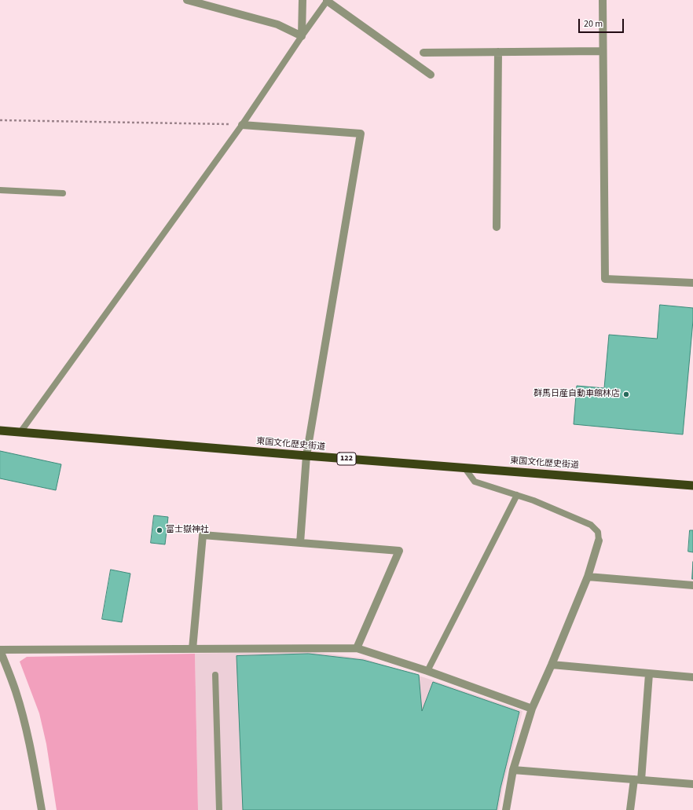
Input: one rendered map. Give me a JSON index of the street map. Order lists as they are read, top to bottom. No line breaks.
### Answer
{"streets":{"highway":["東国文化歴史街道","122"]},"places":["群馬日産自動車館林店","富士嶽神社"],"scale_bar":"20 m"}
